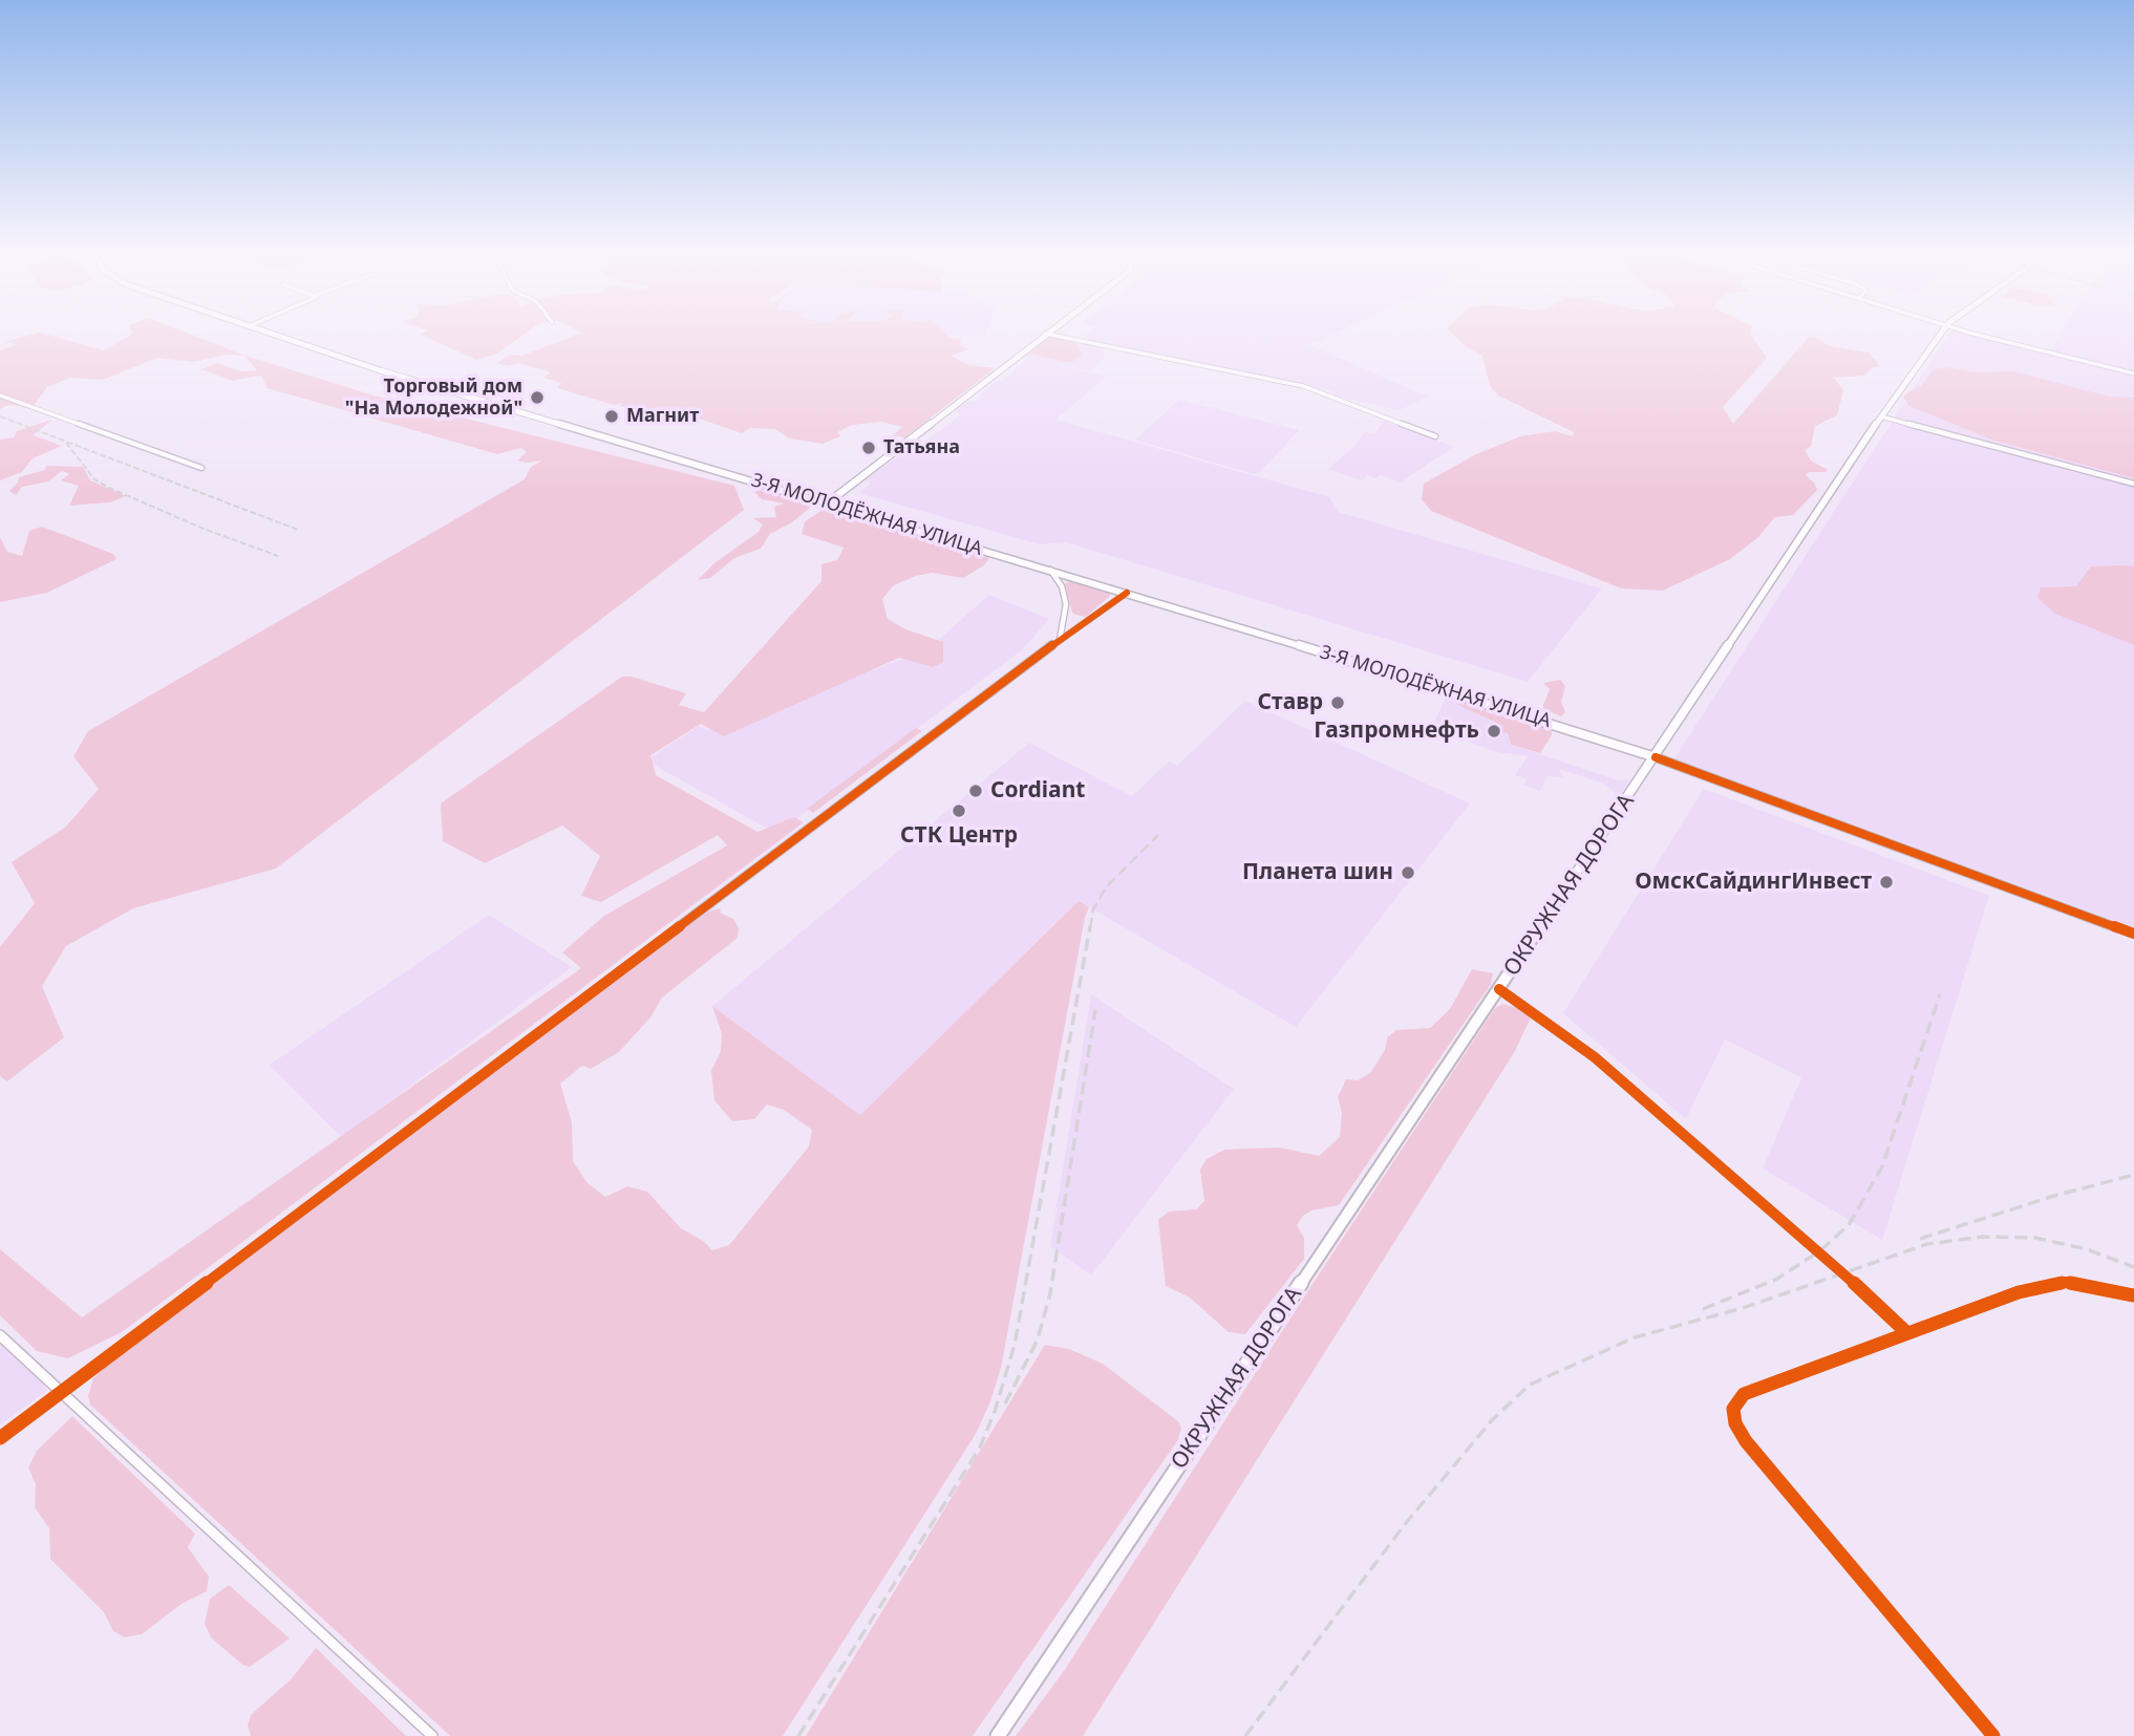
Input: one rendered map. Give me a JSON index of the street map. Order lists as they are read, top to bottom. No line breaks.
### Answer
{"streets":{"main road":["3-Я МОЛОДЁЖНАЯ УЛИЦА","ОКРУЖНАЯ ДОРОГА"]},"crossings":[["3-Я МОЛОДЁЖНАЯ УЛИЦА","ОКРУЖНАЯ ДОРОГА"]],"places":["Торговый дом \"На Молодежной\"","Магнит","Татьяна","Ставр","Газпромнефть","Cordiant","СТК Центр","Планета шин","ОмскСайдингИнвест"]}
